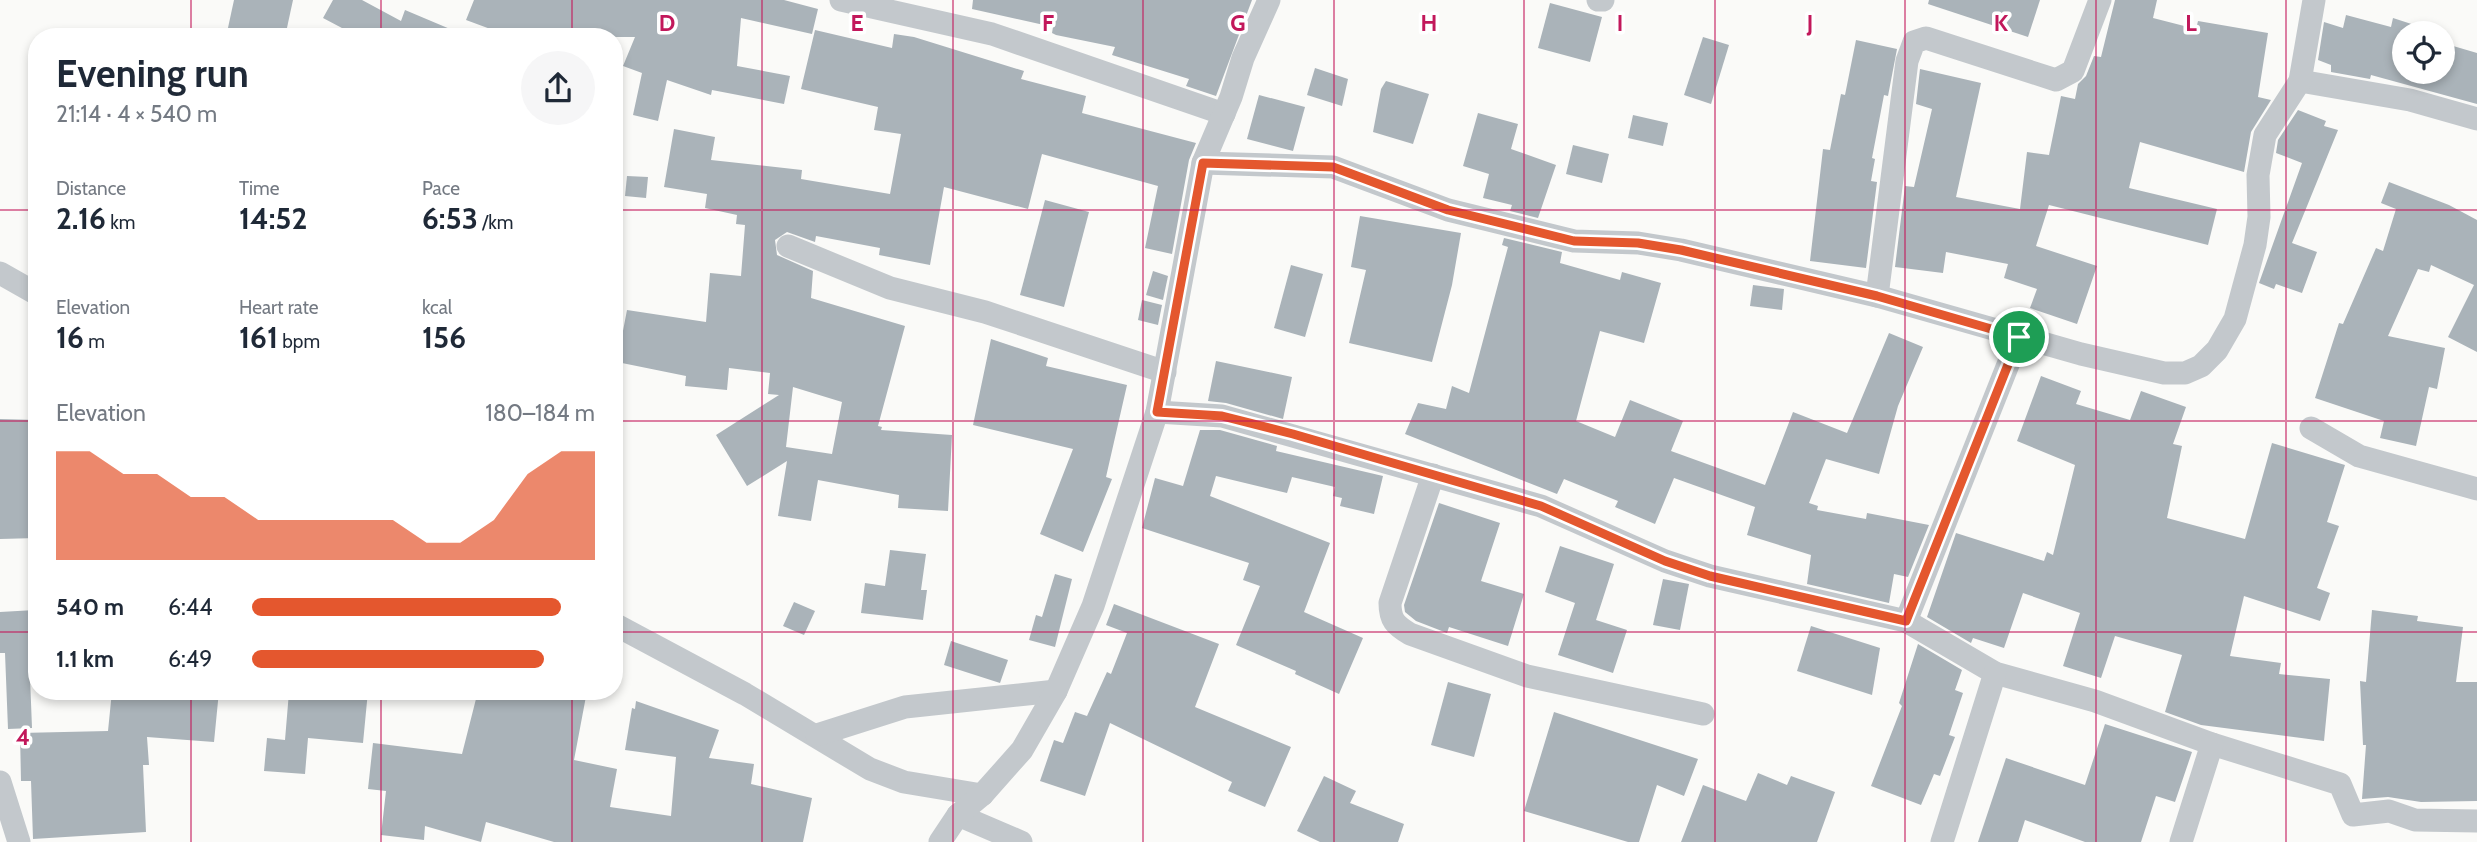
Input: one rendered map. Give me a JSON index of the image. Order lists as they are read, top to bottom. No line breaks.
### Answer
{"page":{"heading":["Evening run","21:14 · 4 × 540 m"],"stats":[["Distance","2.16 km"],["Time","14:52"],["Pace","6:53 /km"],["Elevation","16 m"],["Heart rate","161 bpm"],["kcal","156"]],"chart":["Elevation","180–184 m"],"list":[{"name":"540 m","note":"6:44"},{"name":"1.1 km","note":"6:49"}]},"grid":{"columns":["D","E","F","G","H","I","J","K","L"],"rows":["4"]}}
